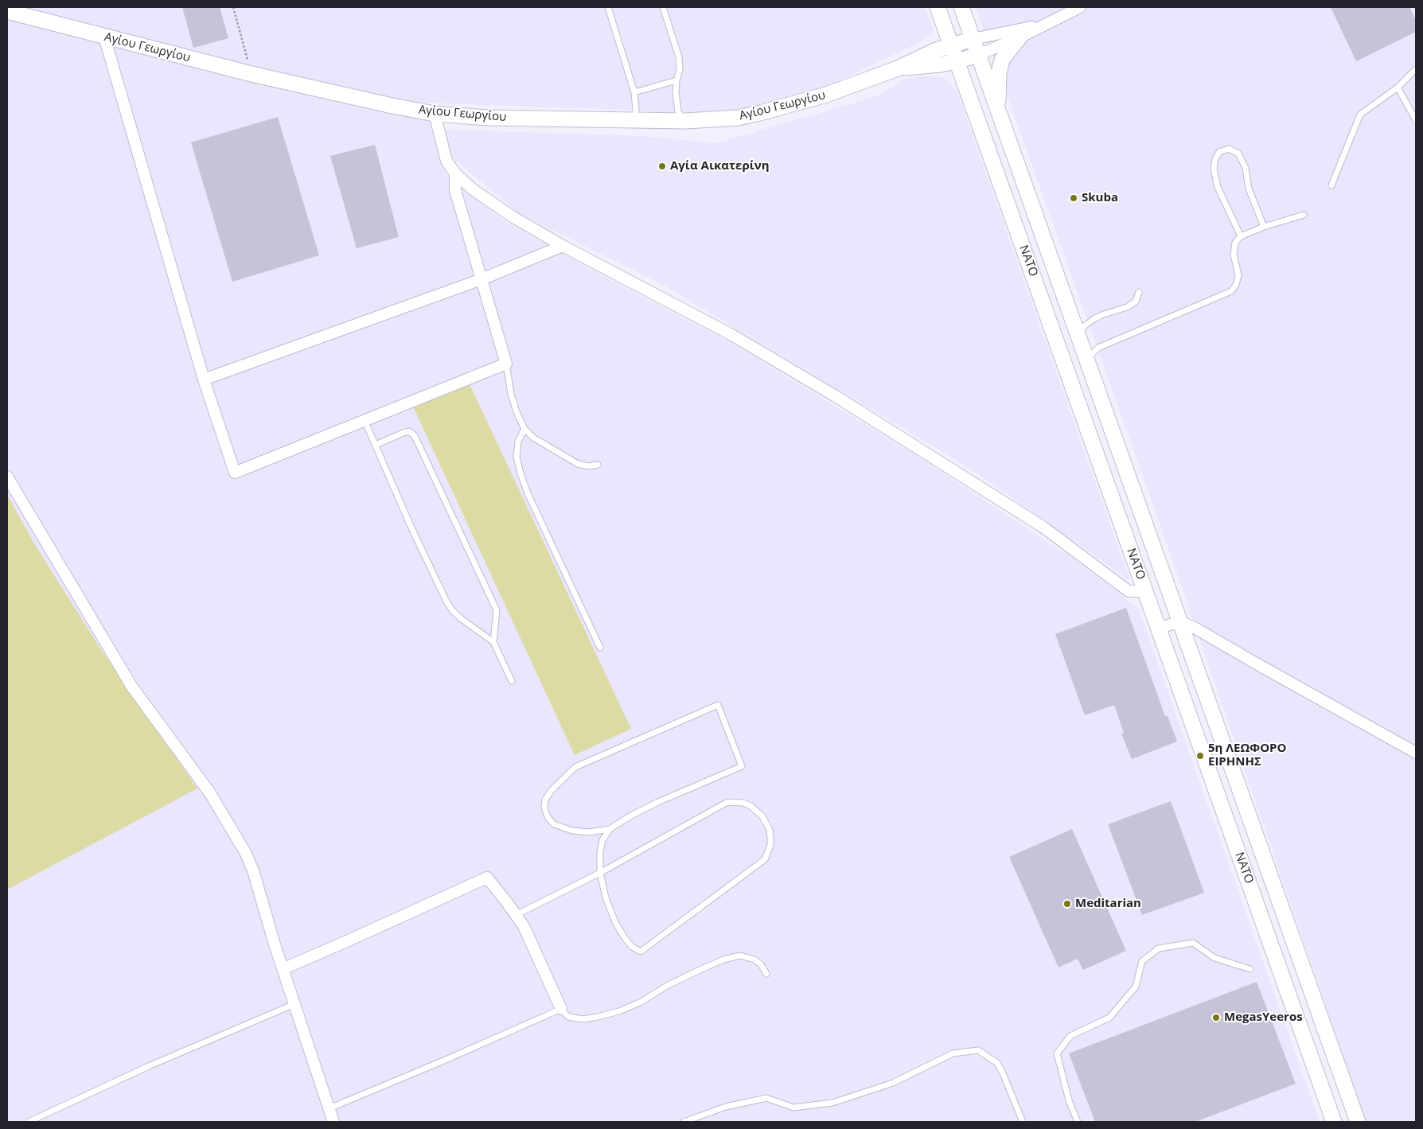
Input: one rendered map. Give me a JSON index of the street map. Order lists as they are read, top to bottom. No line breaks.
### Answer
{"streets":{"main road":["Αγίου Γεωργίου","ΝΑΤΟ"]},"crossings":[["Αγίου Γεωργίου","ΝΑΤΟ"]],"places":["Αγία Αικατερίνη","Skuba","5η ΛΕΩΦΟΡΟ ΕΙΡΗΝΗΣ","Meditarian","MegasYeeros"]}
